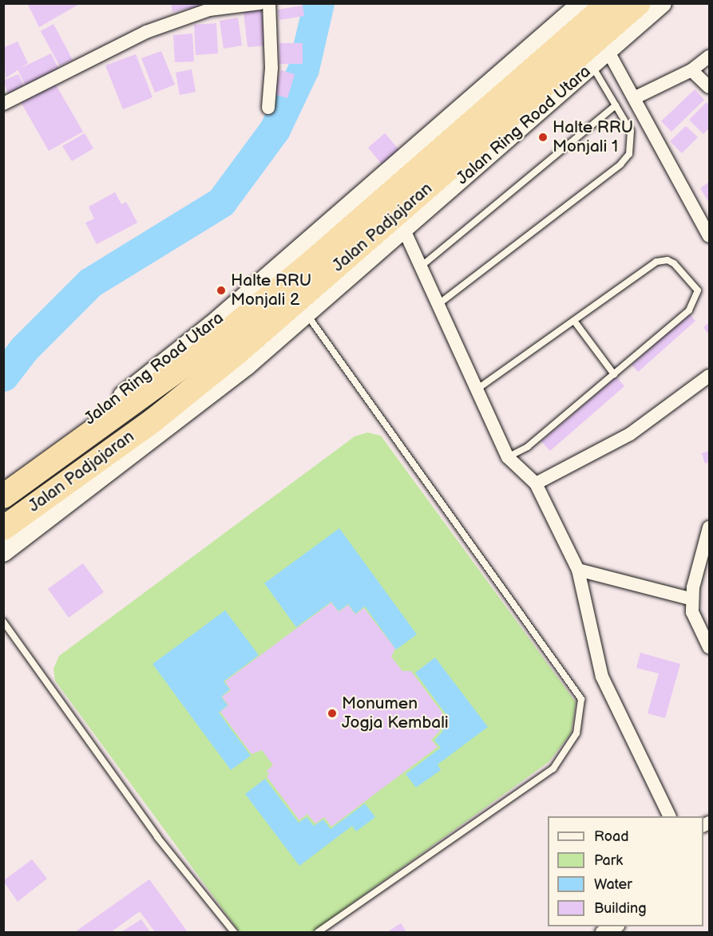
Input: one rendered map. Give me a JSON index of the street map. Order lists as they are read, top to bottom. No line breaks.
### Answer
{"streets":{"highway":["Jalan Padjajaran"],"street":["Jalan Ring Road Utara"]},"crossings":[["Jalan Ring Road Utara","Jalan Padjajaran"]],"places":["Halte RRU Monjali 1","Halte RRU Monjali 2","Monumen Jogja Kembali"],"legend":["Road","Park","Water","Building"]}
